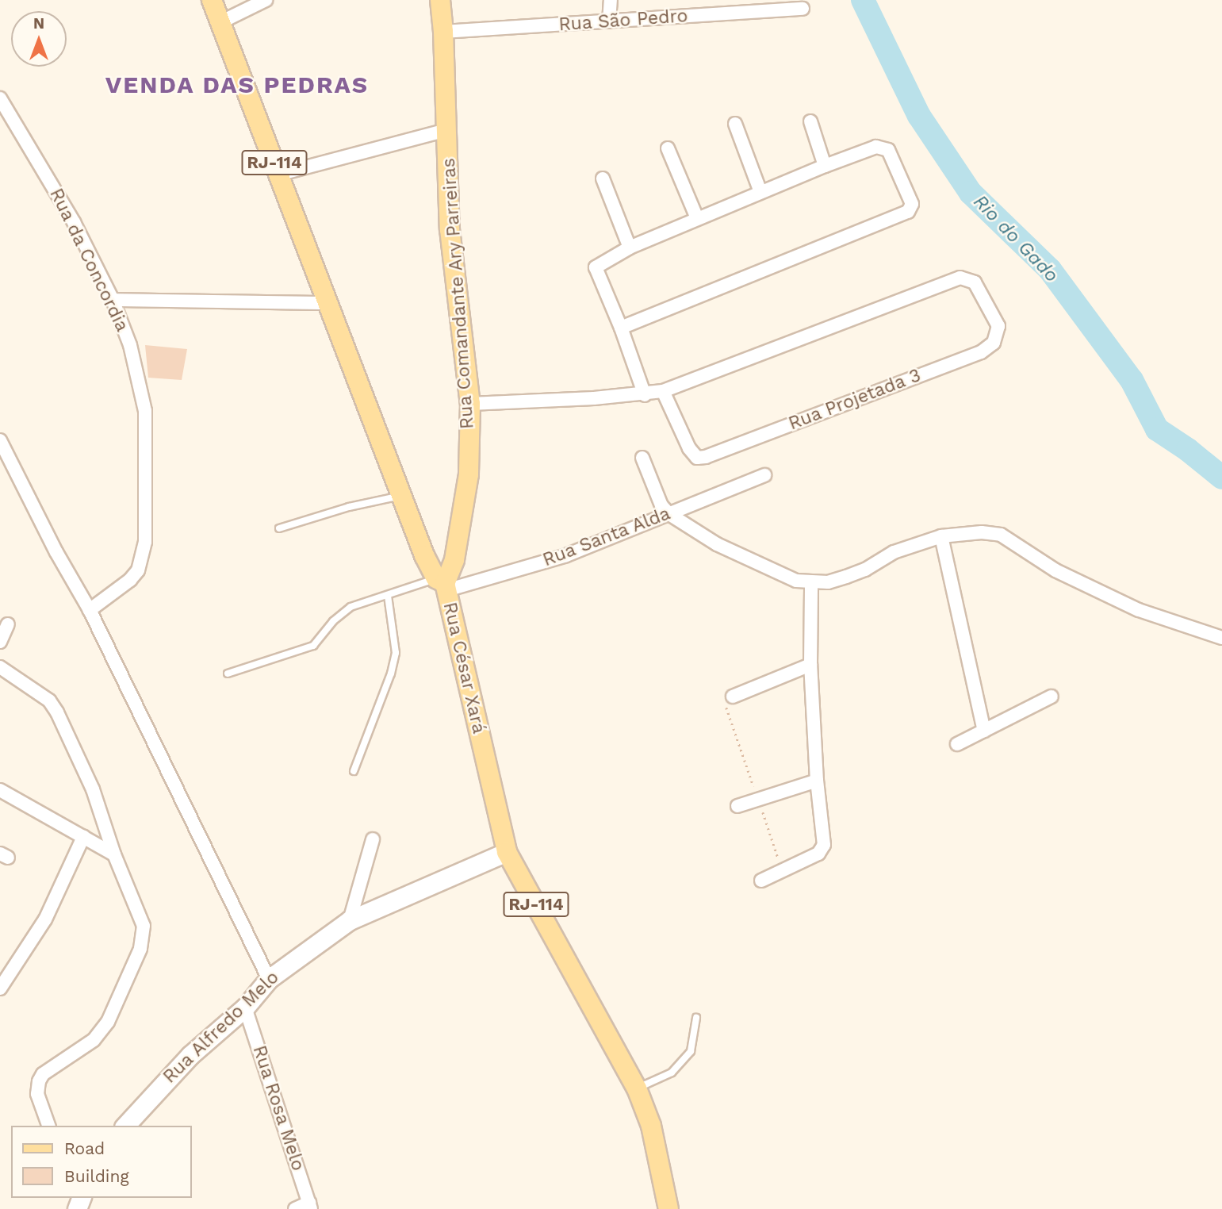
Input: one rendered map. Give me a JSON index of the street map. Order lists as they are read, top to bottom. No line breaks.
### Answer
{"streets":{"main road":["RJ-114","Rua Comandante Ary Parreiras","Rua César Xará"],"street":["Rua São Pedro","Rua da Concordia","Rua Projetada 3","Rua Santa Alda","Rua Alfredo Melo","Rua Rosa Melo"]},"crossings":[["Rua São Pedro","Rua Comandante Ary Parreiras"],["Rua Comandante Ary Parreiras","Rua Santa Alda"],["Rua Comandante Ary Parreiras","Rua César Xará"],["Rua Santa Alda","Rua César Xará"],["Rua César Xará","Rua Alfredo Melo"],["Rua Alfredo Melo","Rua Rosa Melo"]],"districts":["VENDA DAS PEDRAS"],"water":["Rio do Gado"],"legend":["Road","Building"],"north":"top"}
